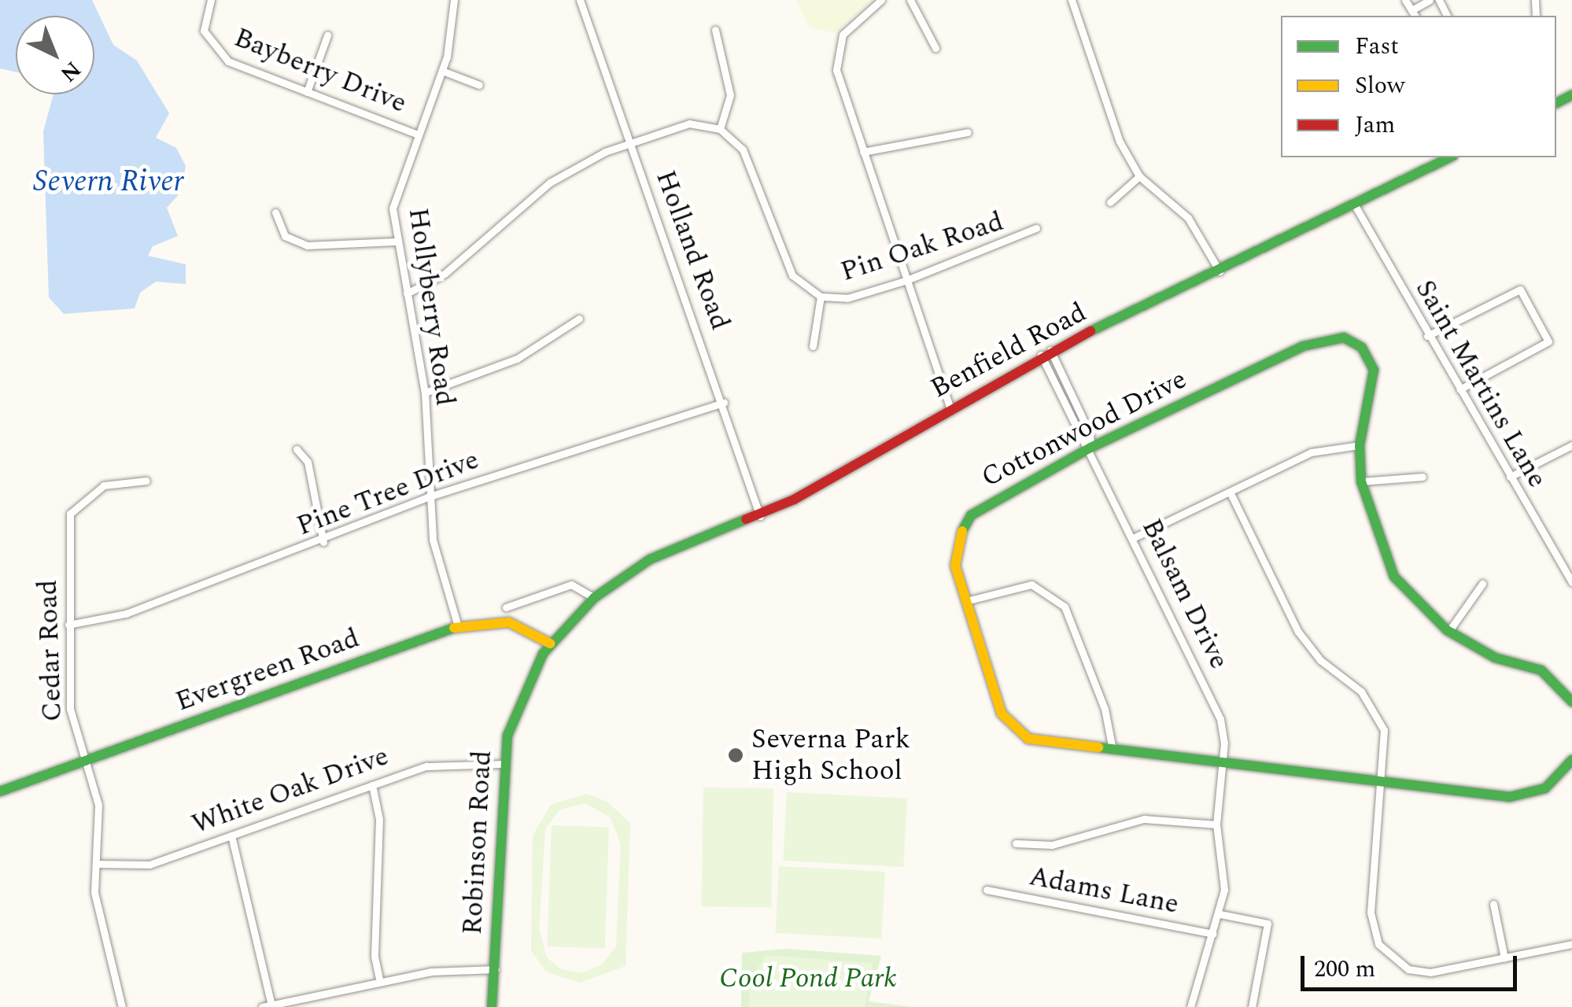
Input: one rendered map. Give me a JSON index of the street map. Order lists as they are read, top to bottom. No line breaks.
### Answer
{"streets":{"street":["Bayberry Drive","Pin Oak Road","Holland Road","Hollyberry Road","Benfield Road","Saint Martins Lane","Cottonwood Drive","Pine Tree Drive","Balsam Drive","Cedar Road","Evergreen Road","White Oak Drive","Robinson Road","Adams Lane"]},"crossings":[["Bayberry Drive","Hollyberry Road"],["Holland Road","Benfield Road"],["Holland Road","Pine Tree Drive"],["Hollyberry Road","Pine Tree Drive"],["Hollyberry Road","Evergreen Road"],["Benfield Road","Saint Martins Lane"],["Benfield Road","Balsam Drive"],["Benfield Road","Evergreen Road"],["Benfield Road","Robinson Road"],["Cottonwood Drive","Balsam Drive"],["Pine Tree Drive","Cedar Road"],["Balsam Drive","Adams Lane"],["Cedar Road","Evergreen Road"],["Cedar Road","White Oak Drive"],["Evergreen Road","Robinson Road"],["White Oak Drive","Robinson Road"]],"water":["Severn River"],"parks":["Cool Pond Park"],"places":["Severna Park High School"],"legend":["Fast","Slow","Jam"],"scale_bar":"200 m","north":"bottom right"}
